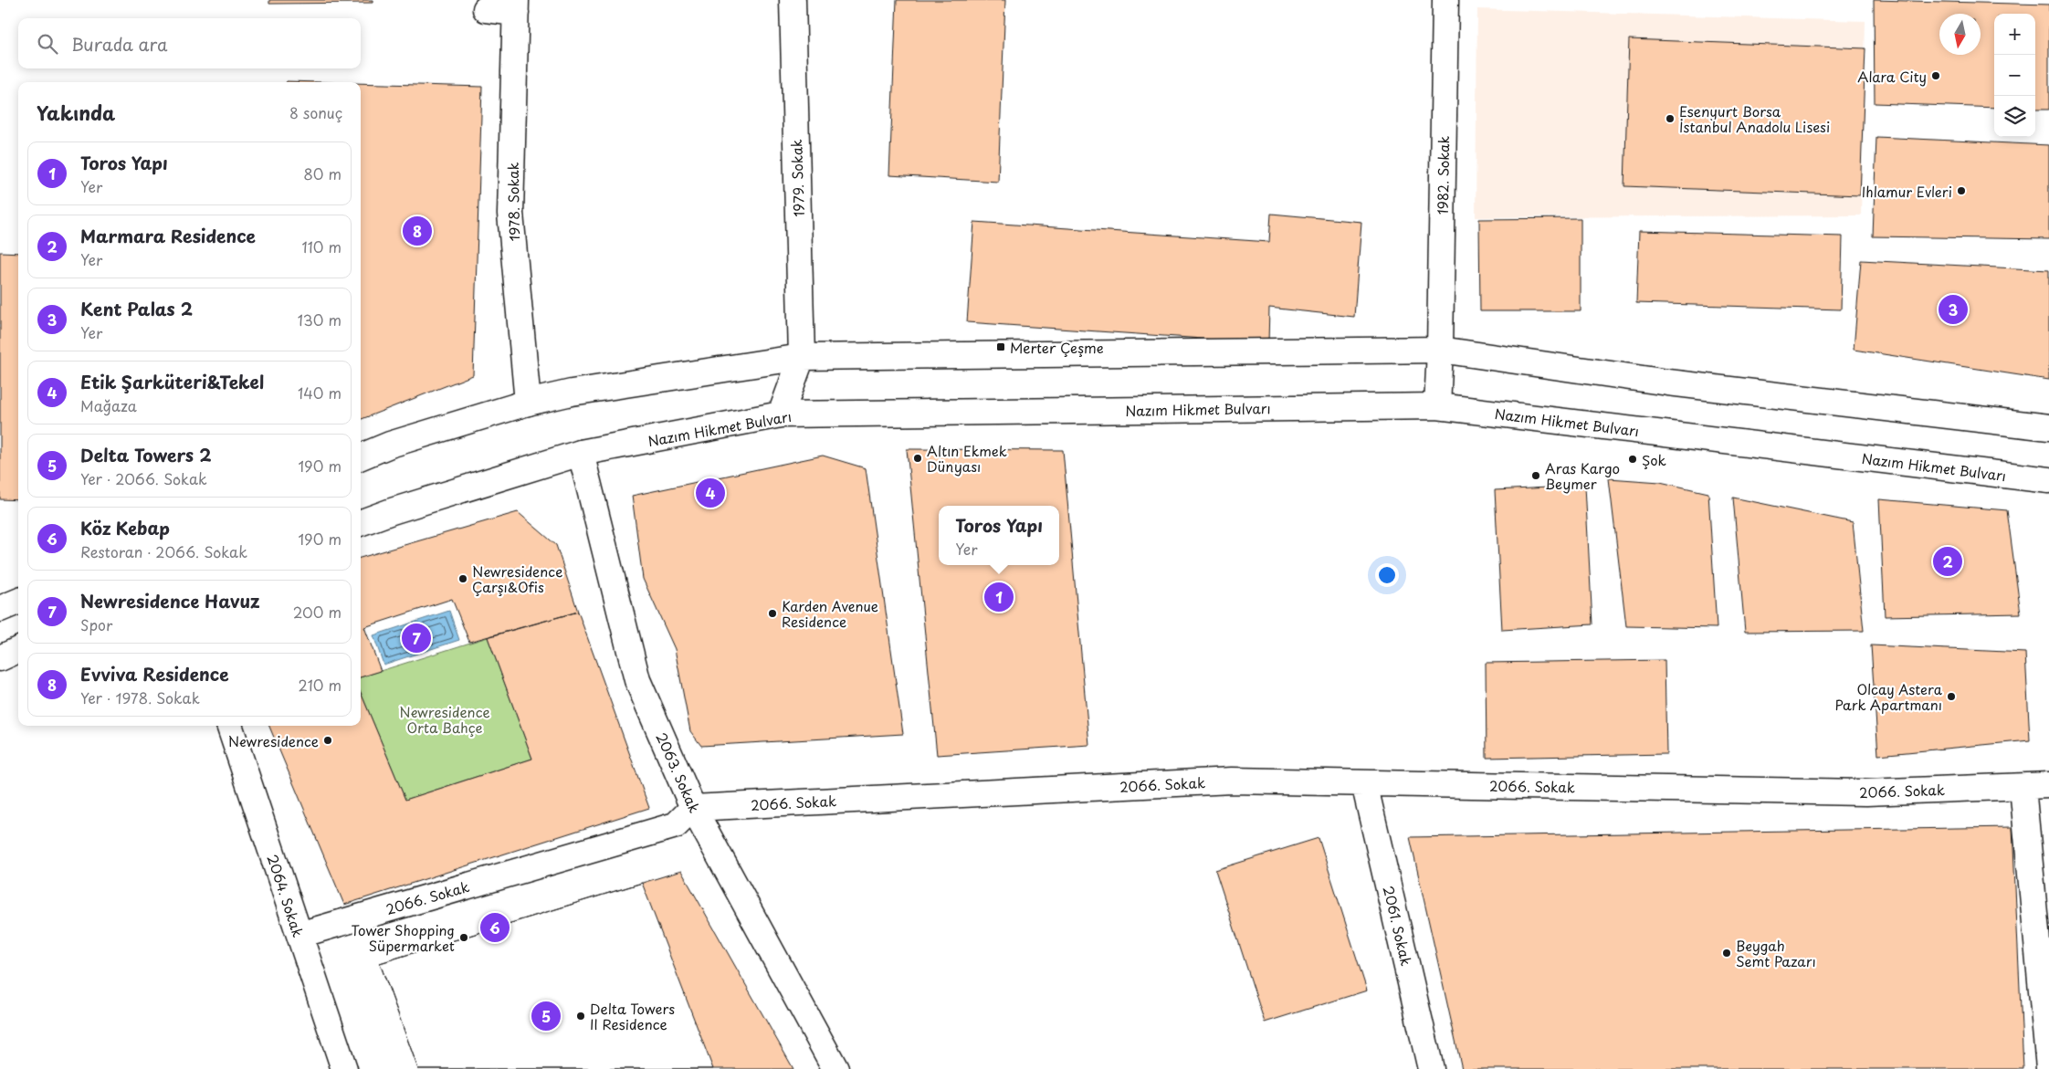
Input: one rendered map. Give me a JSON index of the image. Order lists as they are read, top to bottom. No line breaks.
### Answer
{"streets":{"street":["1982. Sokak","1979. Sokak","1978. Sokak","Nazım Hikmet Bulvarı","2063. Sokak","2066. Sokak","2064. Sokak","2061. Sokak"]},"crossings":[["1982. Sokak","Nazım Hikmet Bulvarı"],["Nazım Hikmet Bulvarı","2063. Sokak"],["2063. Sokak","2066. Sokak"],["2066. Sokak","2064. Sokak"],["2066. Sokak","2061. Sokak"]],"parks":["Newresidence Orta Bahçe"],"places":{"other":["Alara City","Esenyurt Borsa İstanbul Anadolu Lisesi","Ihlamur Evleri","Altın Ekmek Dünyası","Şok","Aras Kargo Beymer","Newresidence Çarşı&Ofis","Karden Avenue Residence","Olcay Astera Park Apartmanı","Newresidence","Tower Shopping Süpermarket","Beygah Semt Pazarı","Delta Towers II Residence"],"transit":["Merter Çeşme"]},"north":"bottom","page":{"map_buttons":["+","−"],"search":"Burada ara","heading":["Yakında","8 sonuç"],"list":[{"mark":"1","name":"Toros Yapı","note":"Yer","value":"80 m"},{"mark":"2","name":"Marmara Residence","note":"Yer","value":"110 m"},{"mark":"3","name":"Kent Palas 2","note":"Yer","value":"130 m"},{"mark":"4","name":"Etik Şarküteri&Tekel","note":"Mağaza","value":"140 m"},{"mark":"5","name":"Delta Towers 2","note":"Yer · 2066. Sokak","value":"190 m"},{"mark":"6","name":"Köz Kebap","note":"Restoran · 2066. Sokak","value":"190 m"},{"mark":"7","name":"Newresidence Havuz","note":"Spor","value":"200 m"},{"mark":"8","name":"Evviva Residence","note":"Yer · 1978. Sokak","value":"210 m"}],"pins":["8","3","4","2","1","7","6","5"],"popup":["Toros Yapı","Yer"]}}
